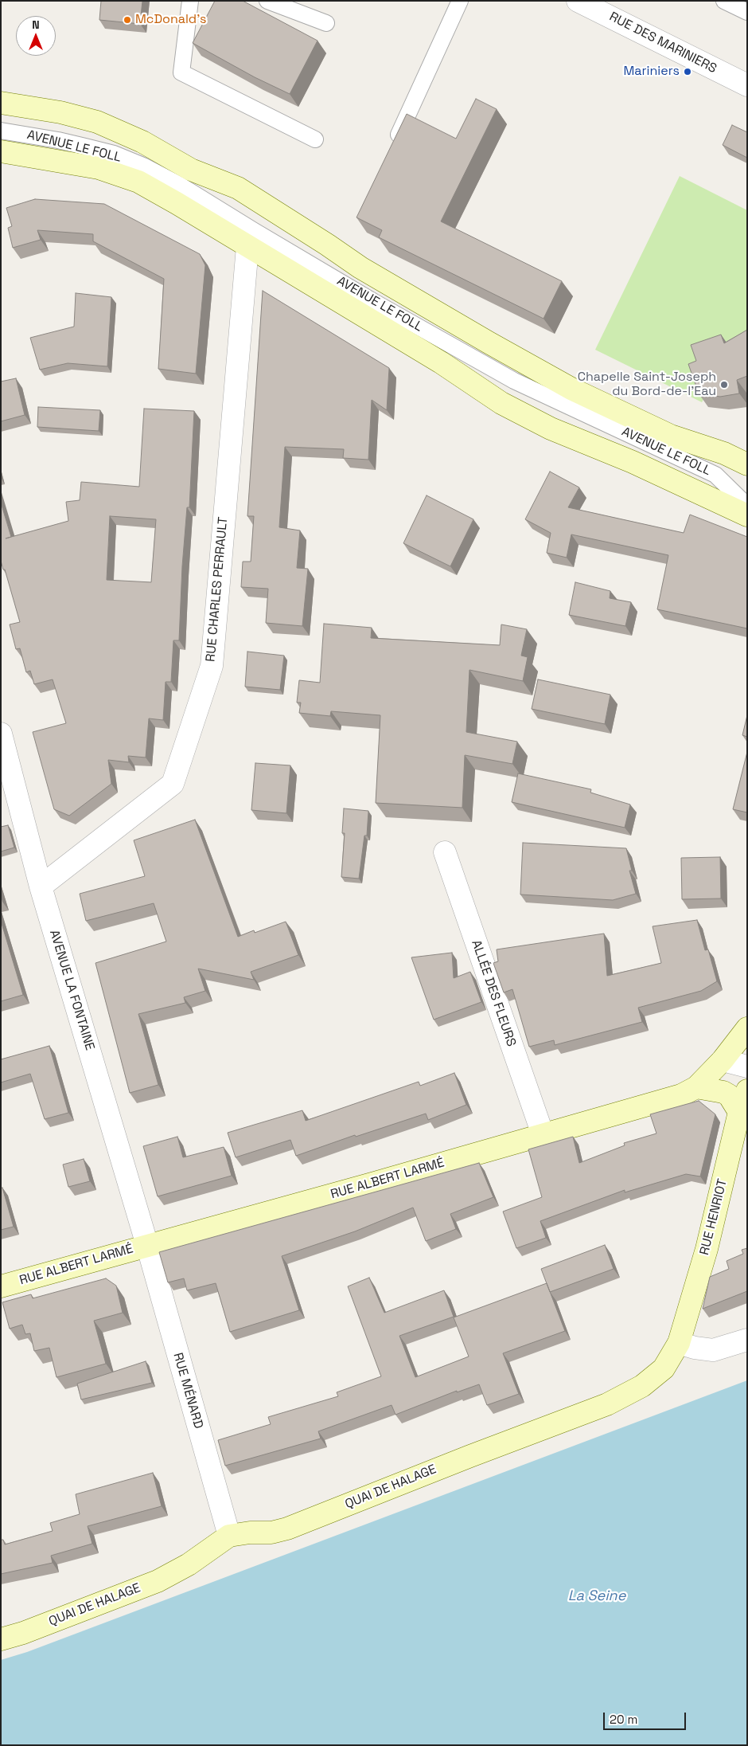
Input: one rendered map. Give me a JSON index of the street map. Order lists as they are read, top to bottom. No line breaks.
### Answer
{"streets":{"main road":["AVENUE LE FOLL","RUE ALBERT LARMÉ","RUE HENRIOT","QUAI DE HALAGE"],"street":["RUE DES MARINIERS","RUE CHARLES PERRAULT","AVENUE LA FONTAINE","ALLÉE DES FLEURS","RUE MÉNARD"]},"crossings":[["AVENUE LE FOLL","RUE CHARLES PERRAULT"],["RUE CHARLES PERRAULT","AVENUE LA FONTAINE"],["AVENUE LA FONTAINE","RUE ALBERT LARMÉ"],["AVENUE LA FONTAINE","RUE MÉNARD"],["ALLÉE DES FLEURS","RUE ALBERT LARMÉ"],["RUE ALBERT LARMÉ","RUE MÉNARD"],["RUE HENRIOT","QUAI DE HALAGE"],["RUE MÉNARD","QUAI DE HALAGE"]],"water":["La Seine"],"places":["McDonald's","Mariniers","Chapelle Saint-Joseph du Bord-de-l'Eau"],"scale_bar":"20 m","north":"top"}
